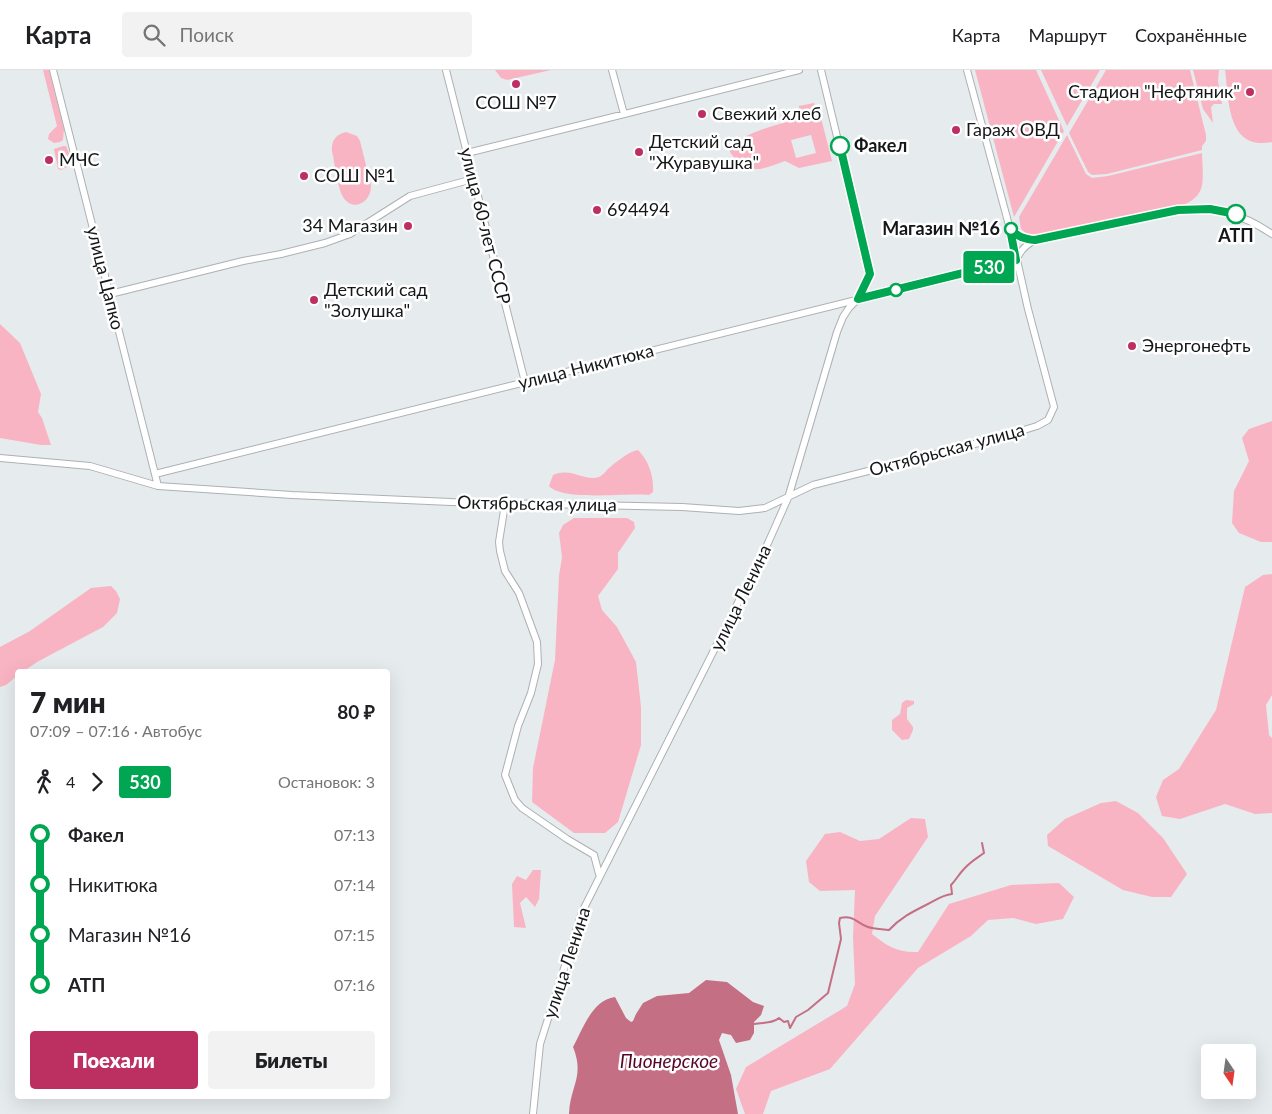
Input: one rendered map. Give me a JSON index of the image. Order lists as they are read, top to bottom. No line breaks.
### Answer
{"streets":{"street":["улица 60-лет СССР","улица Цапко","улица Никитюка","Октябрьская улица","улица Ленина"]},"crossings":[["улица 60-лет СССР","улица Никитюка"],["улица Цапко","улица Никитюка"],["улица Цапко","Октябрьская улица"],["улица Никитюка","Октябрьская улица"],["улица Никитюка","улица Ленина"],["Октябрьская улица","улица Ленина"]],"water":["Пионерское"],"places":["СОШ №7","Стадион \"Нефтяник\"","Свежий хлеб","Гараж ОВД","Факел","Детский сад \"Журавушка\"","МЧС","СОШ №1","694494","АТП","34 Магазин","Магазин №16","Детский сад \"Золушка\"","Энергонефть"],"lines":["bus line 530"],"north":"bottom","page":{"header":"Карта","search":"Поиск","nav":["Карта","Маршрут","Сохранённые"],"on_map":"530","heading":["7 мин","07:09 – 07:16 · Автобус","80 ₽"],"legs":["4","530","Остановок: 3"],"list":[{"name":"Факел","value":"07:13"},{"name":"Никитюка","value":"07:14"},{"name":"Магазин №16","value":"07:15"},{"name":"АТП","value":"07:16"}],"buttons":["Поехали","Билеты"]}}
